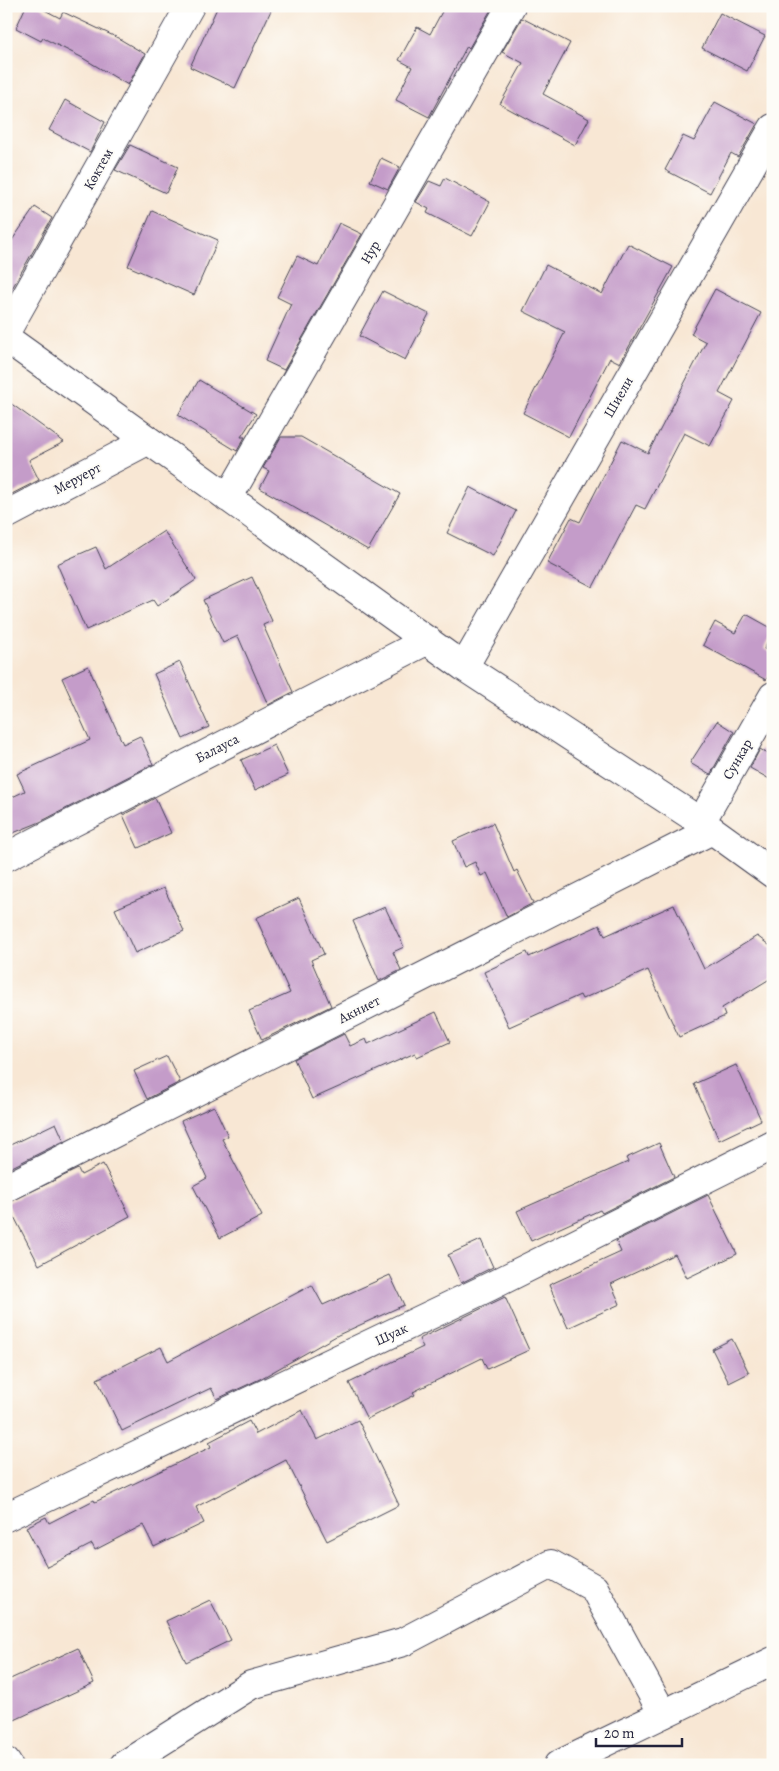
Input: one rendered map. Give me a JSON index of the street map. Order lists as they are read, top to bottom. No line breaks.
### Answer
{"streets":{"street":["Көктем","Нур","Шиели","Меруерт","Балауса","Сункар","Акниет","Шуак"]},"crossings":[["Сункар","Акниет"]],"scale_bar":"20 m"}
